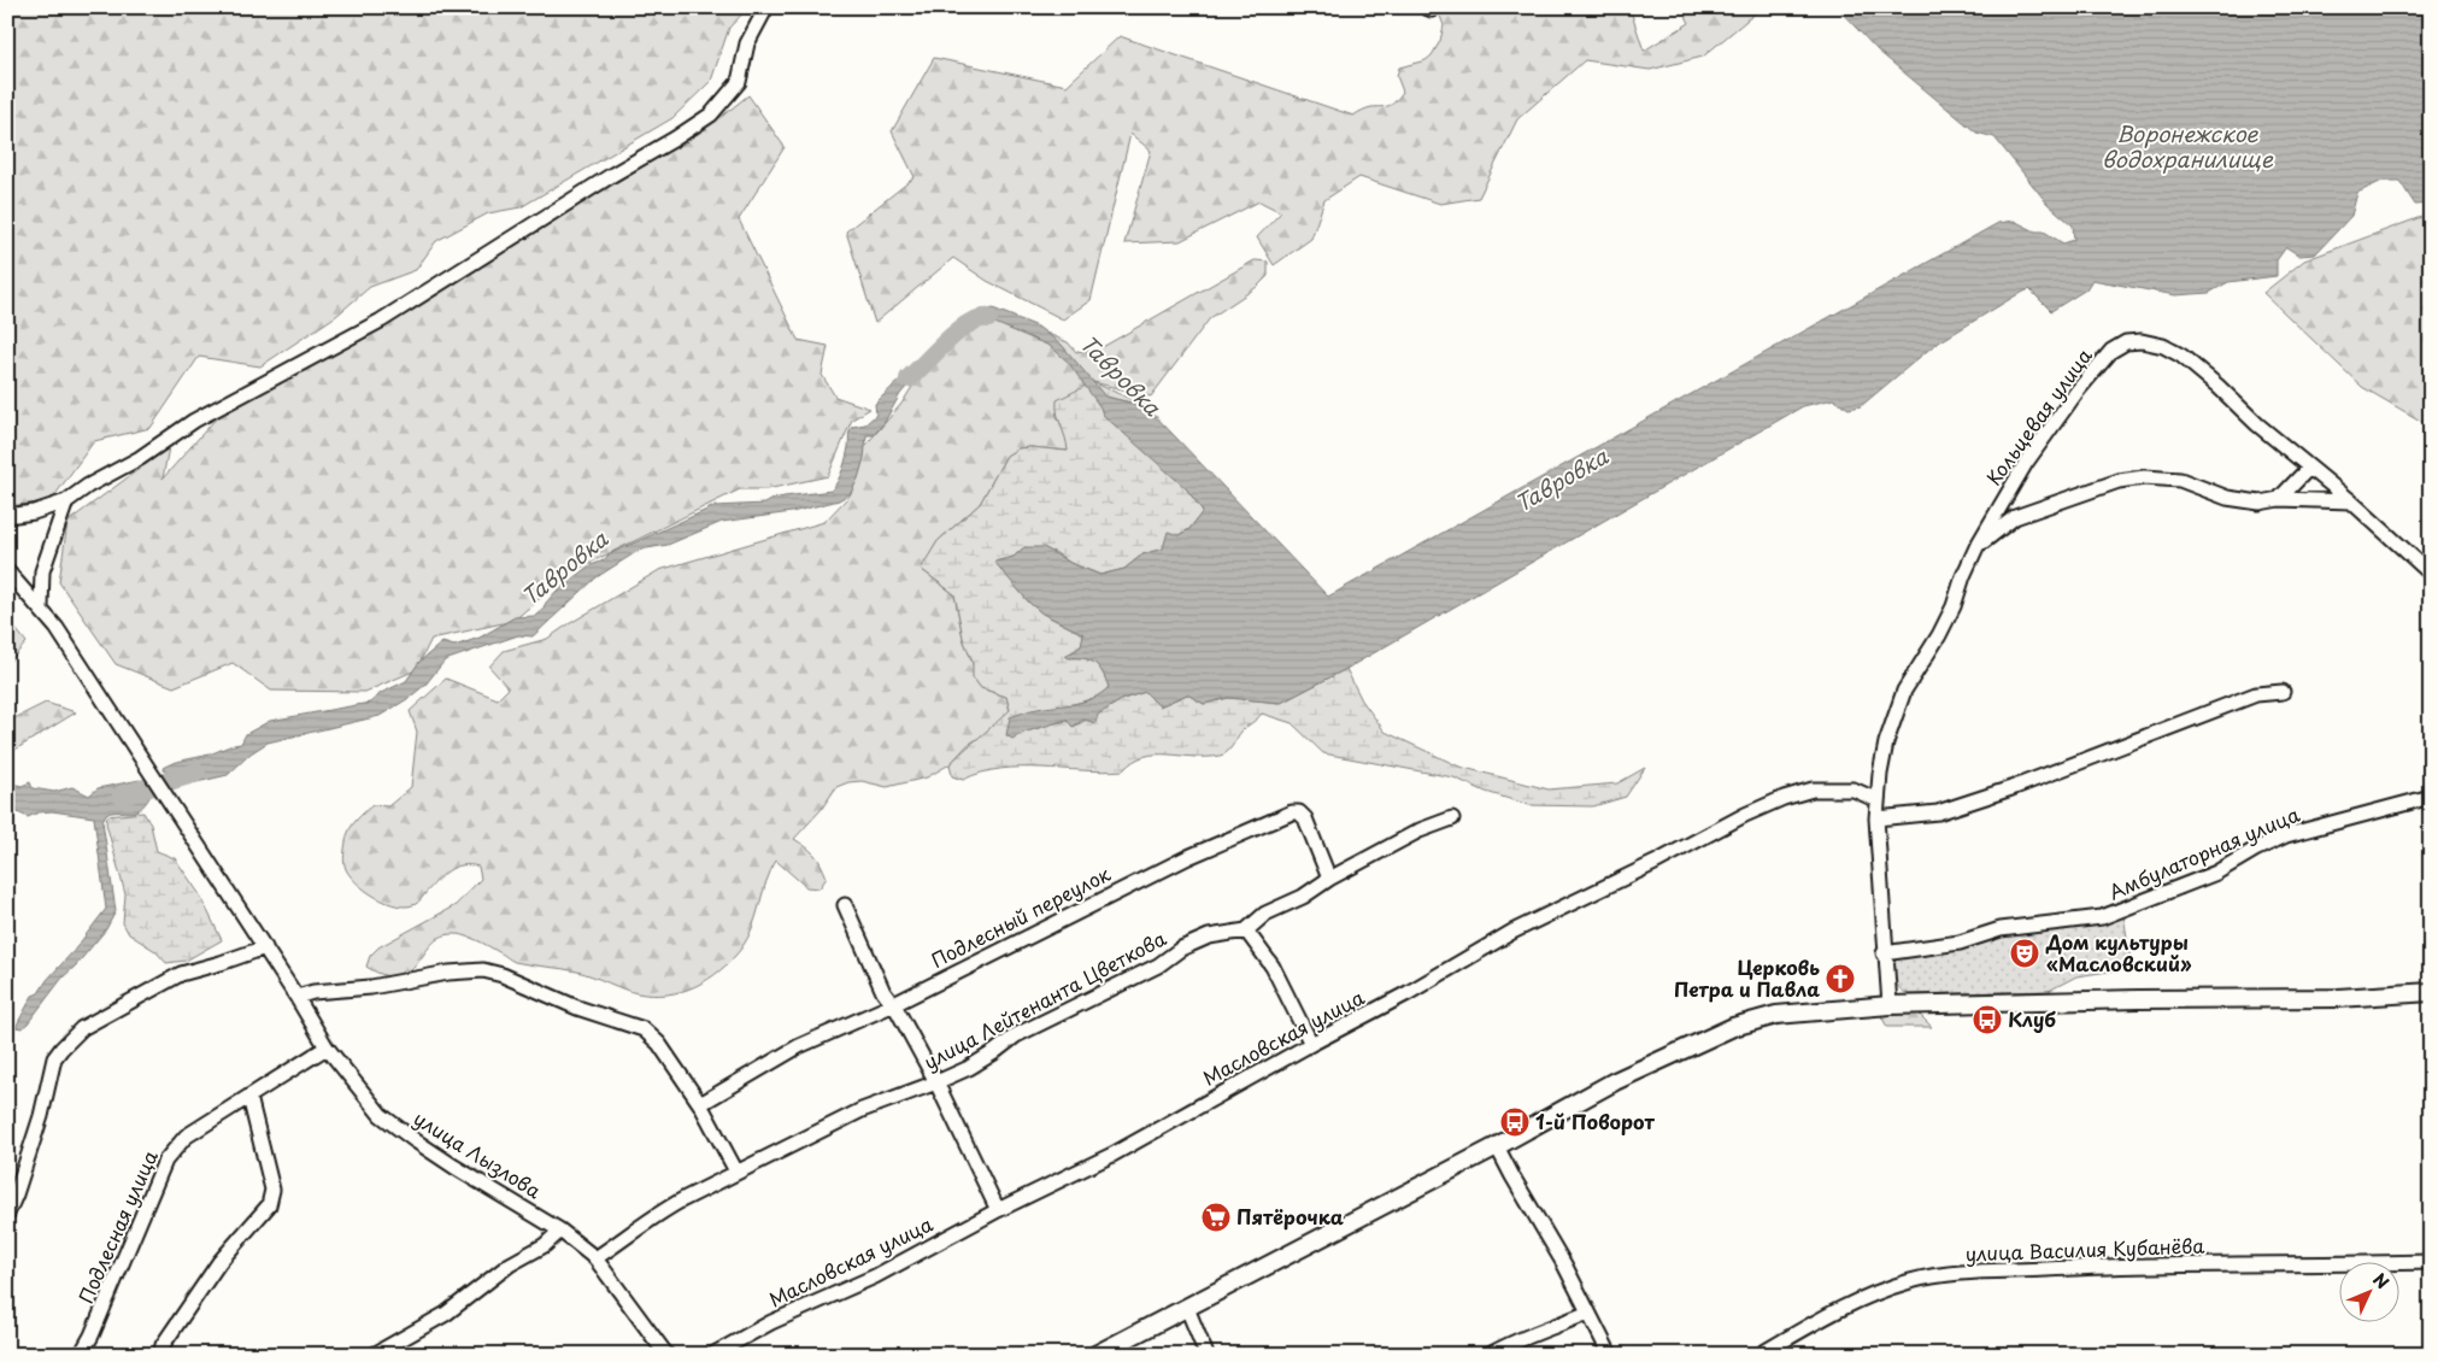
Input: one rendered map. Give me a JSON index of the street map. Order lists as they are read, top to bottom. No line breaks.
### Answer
{"streets":{"street":["Кольцевая улица","Амбулаторная улица","Подлесный переулок","улица Лейтенанта Цветкова","Масловская улица","улица Лызлова","Подлесная улица","улица Василия Кубанёва"]},"crossings":[["Кольцевая улица","Амбулаторная улица"],["Кольцевая улица","Масловская улица"],["Подлесный переулок","улица Лейтенанта Цветкова"],["улица Лейтенанта Цветкова","улица Лызлова"],["улица Лызлова","Подлесная улица"]],"water":["Воронежское водохранилище","Тавровка"],"places":{"theatre":["Дом культуры «Масловский»"],"church":["Церковь Петра и Павла"],"bus stop":["Клуб","1-й Поворот"],"supermarket":["Пятёрочка"]},"north":"top right"}
